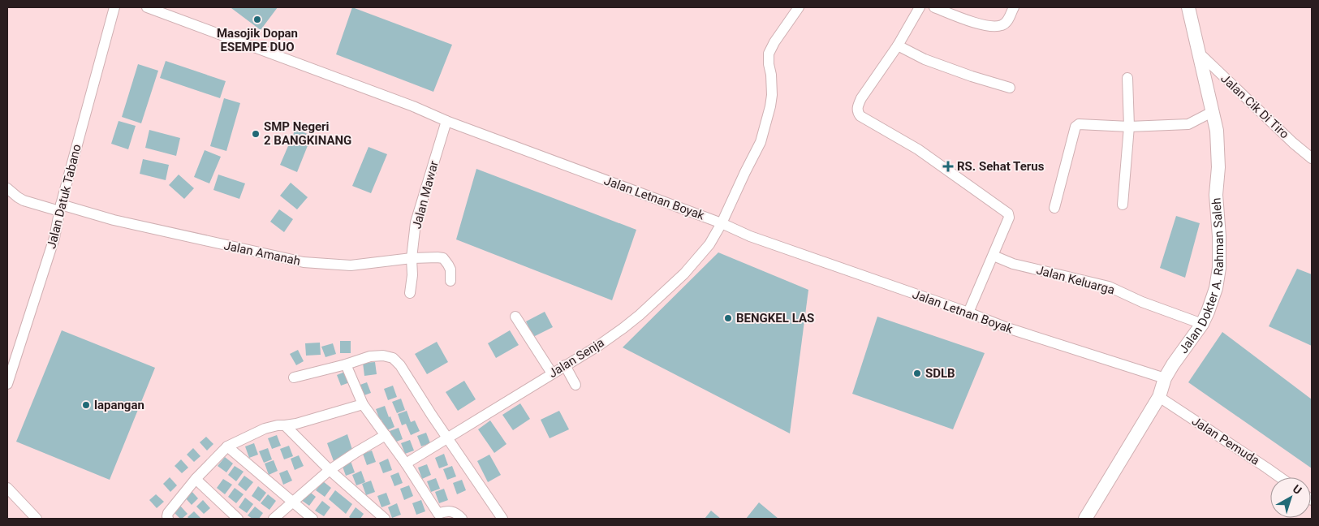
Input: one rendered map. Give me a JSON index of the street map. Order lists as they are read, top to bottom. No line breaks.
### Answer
{"streets":{"main road":["Jalan Dokter A. Rahman Saleh"],"street":["Jalan Cik Di Tiro","Jalan Mawar","Jalan Datuk Tabano","Jalan Letnan Boyak","Jalan Amanah","Jalan Keluarga","Jalan Senja","Jalan Pemuda"]},"crossings":[["Jalan Cik Di Tiro","Jalan Dokter A. Rahman Saleh"],["Jalan Mawar","Jalan Letnan Boyak"],["Jalan Mawar","Jalan Amanah"],["Jalan Datuk Tabano","Jalan Amanah"],["Jalan Letnan Boyak","Jalan Dokter A. Rahman Saleh"],["Jalan Letnan Boyak","Jalan Senja"],["Jalan Dokter A. Rahman Saleh","Jalan Keluarga"],["Jalan Dokter A. Rahman Saleh","Jalan Pemuda"]],"places":{"other":["Masojik Dopan ESEMPE DUO","SMP Negeri 2 BANGKINANG","BENGKEL LAS","SDLB","lapangan"],"health":["RS. Sehat Terus"]},"north":"top right"}
